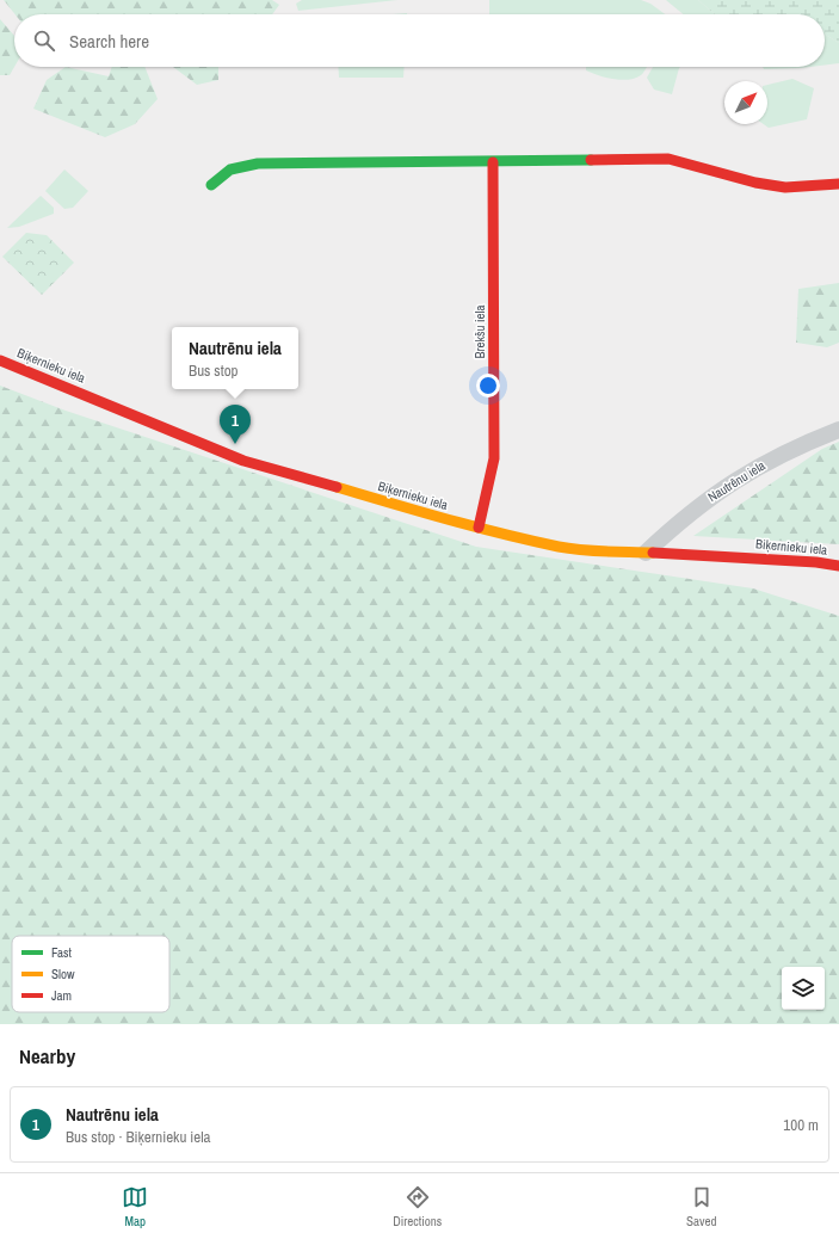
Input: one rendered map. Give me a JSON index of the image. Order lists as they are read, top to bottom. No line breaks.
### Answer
{"streets":{"street":["Brekšu iela","Biķernieku iela","Nautrēnu iela"]},"crossings":[["Brekšu iela","Biķernieku iela"],["Biķernieku iela","Nautrēnu iela"]],"legend":["Fast","Slow","Jam"],"north":"top right","page":{"search":"Search here","popup":["Nautrēnu iela","Bus stop"],"pins":"1","heading":"Nearby","list":[{"mark":"1","name":"Nautrēnu iela","note":"Bus stop · Biķernieku iela","value":"100 m"}],"nav":["Map","Directions","Saved"]}}
